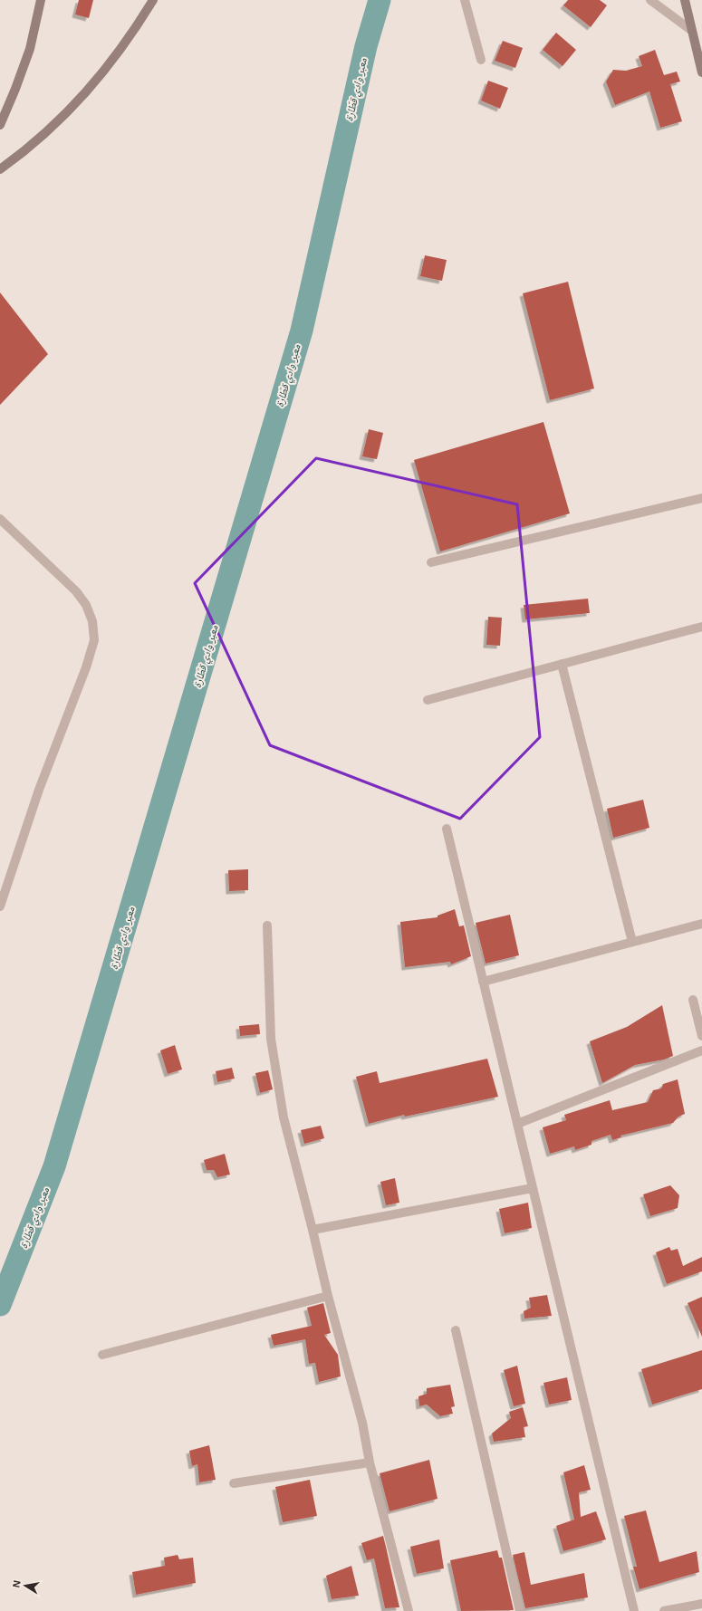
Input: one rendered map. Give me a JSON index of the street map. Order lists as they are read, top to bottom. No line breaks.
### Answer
{"water":["معبر وادي قطّارة"],"north":"left"}
